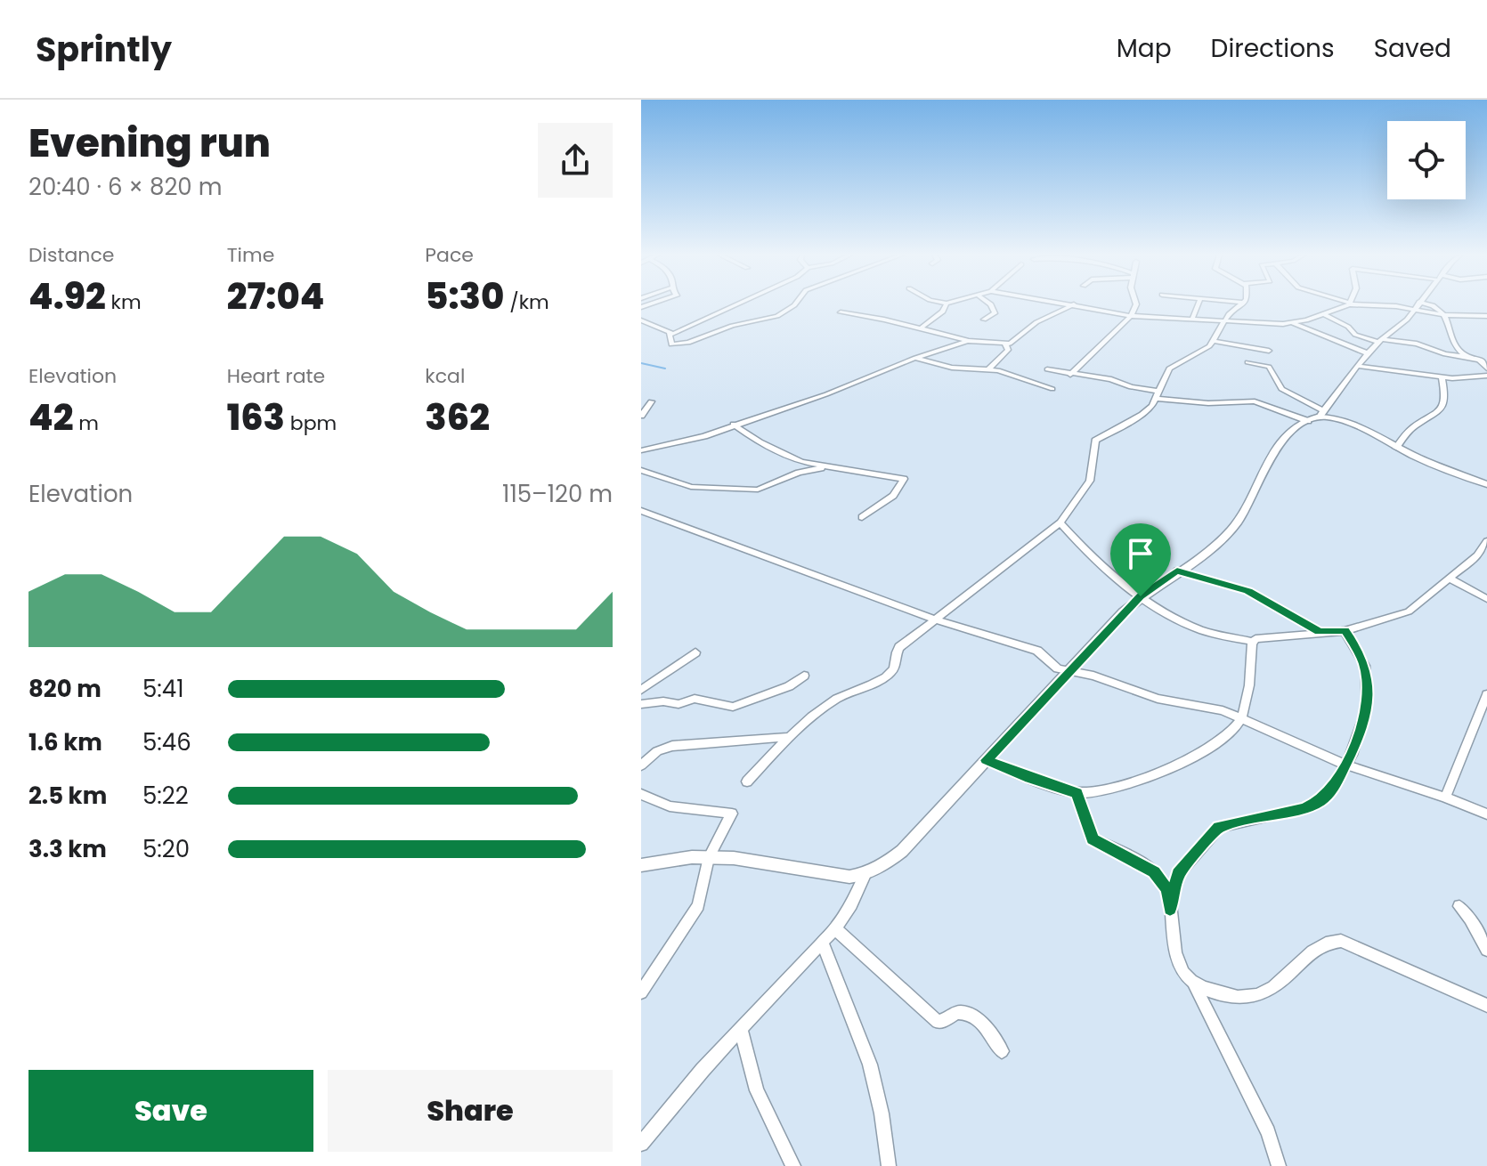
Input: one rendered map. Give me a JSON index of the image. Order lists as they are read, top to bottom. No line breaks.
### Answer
{"page":{"header":"Sprintly","nav":["Map","Directions","Saved"],"heading":["Evening run","20:40 · 6 × 820 m"],"stats":[["Distance","4.92 km"],["Time","27:04"],["Pace","5:30 /km"],["Elevation","42 m"],["Heart rate","163 bpm"],["kcal","362"]],"chart":["Elevation","115–120 m"],"list":[{"name":"820 m","note":"5:41"},{"name":"1.6 km","note":"5:46"},{"name":"2.5 km","note":"5:22"},{"name":"3.3 km","note":"5:20"}],"buttons":["Save","Share"]}}
